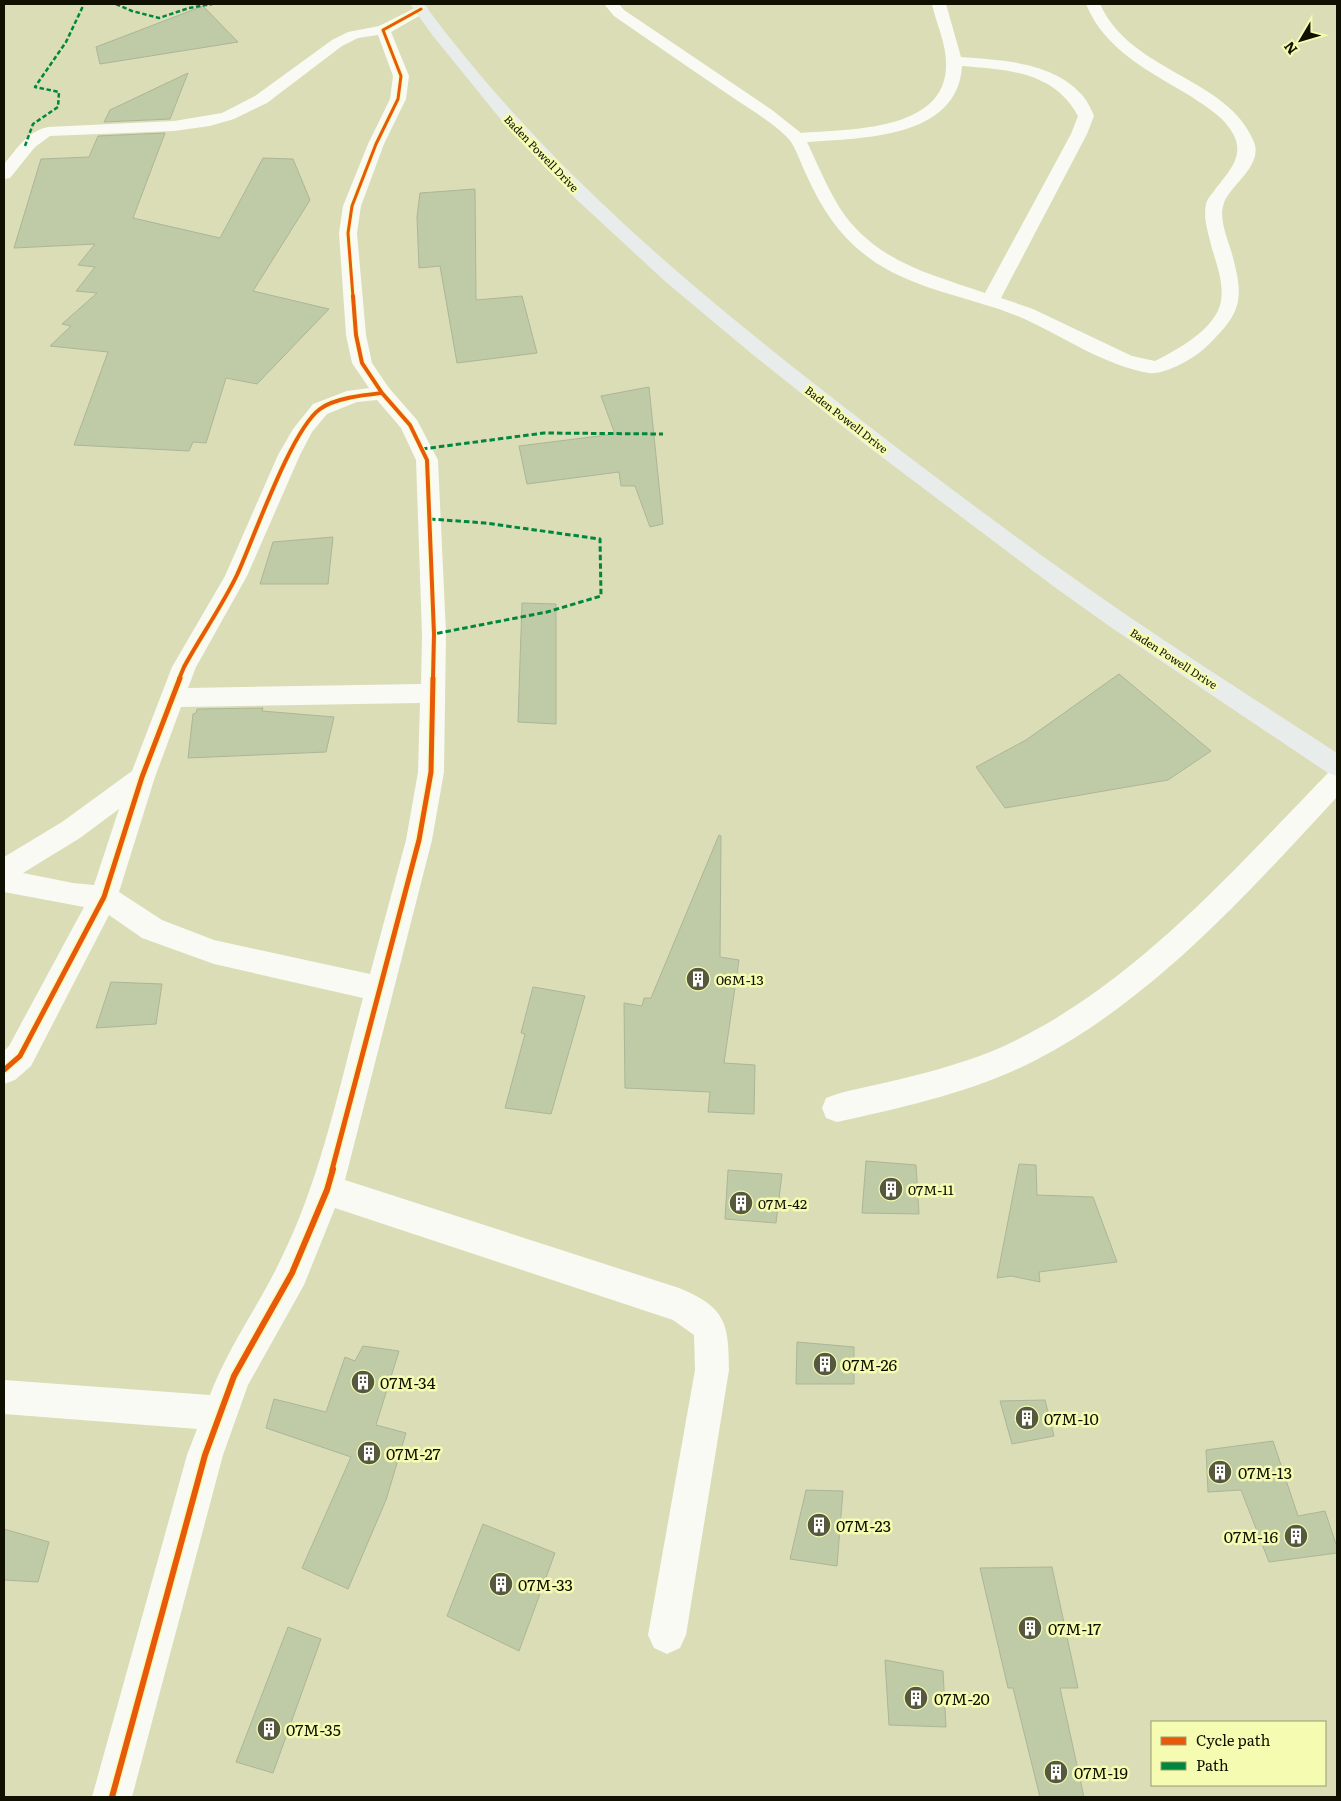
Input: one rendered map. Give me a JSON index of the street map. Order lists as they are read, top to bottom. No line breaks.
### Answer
{"streets":{"main road":["Baden Powell Drive"]},"places":{"building":["06M-13","07M-11","07M-42","07M-26","07M-34","07M-10","07M-27","07M-13","07M-23","07M-16","07M-33","07M-17","07M-20","07M-35","07M-19"]},"legend":["Cycle path","Path"],"north":"bottom left"}
